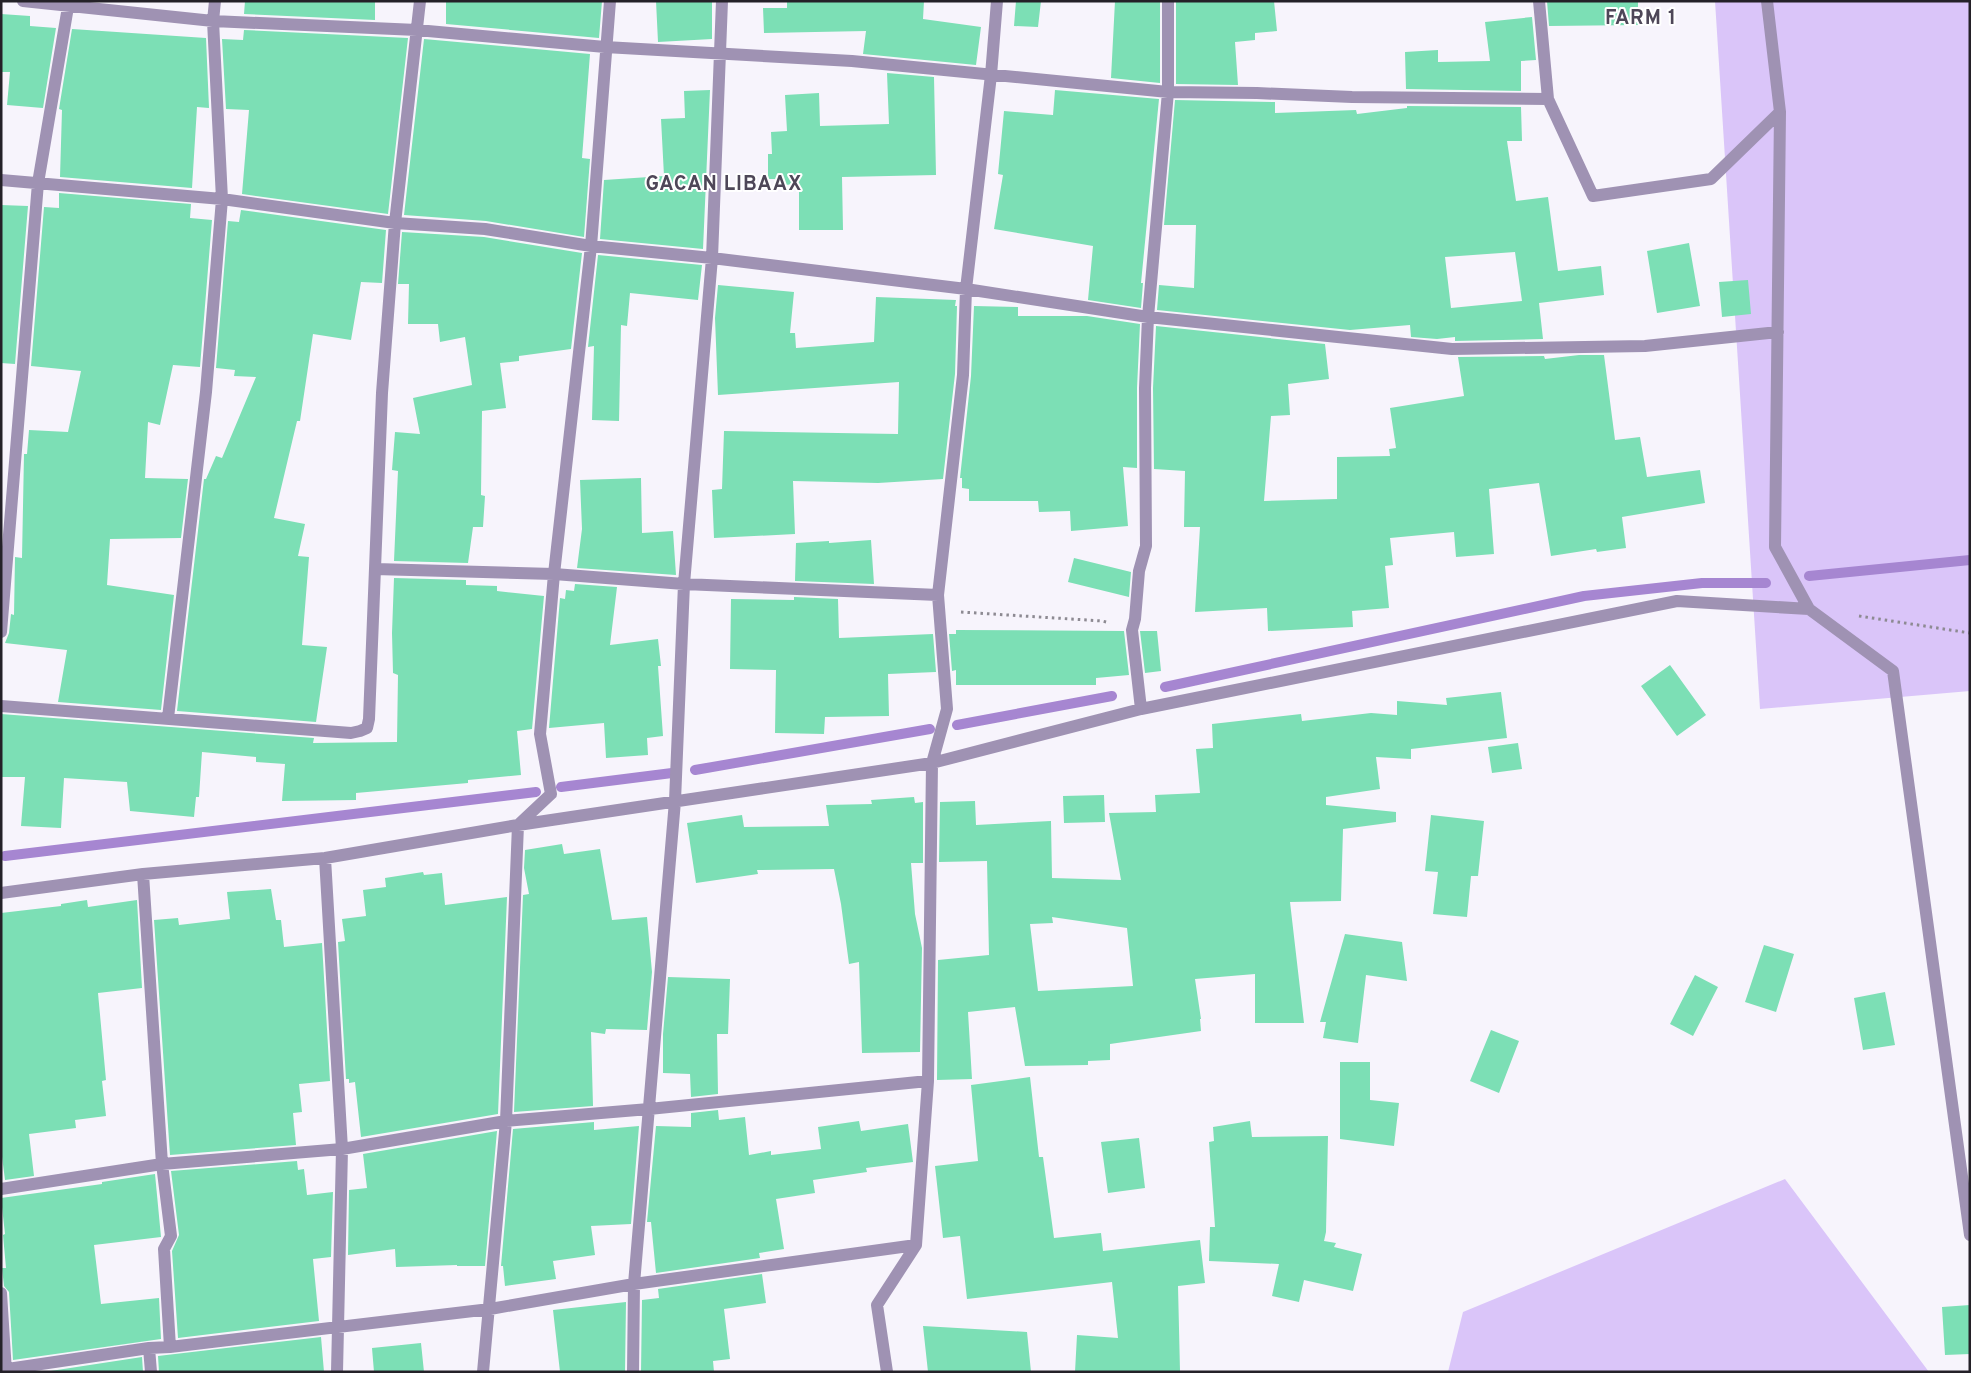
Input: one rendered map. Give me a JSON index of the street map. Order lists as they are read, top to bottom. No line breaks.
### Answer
{"districts":["FARM 1","GACAN LIBAAX"]}
